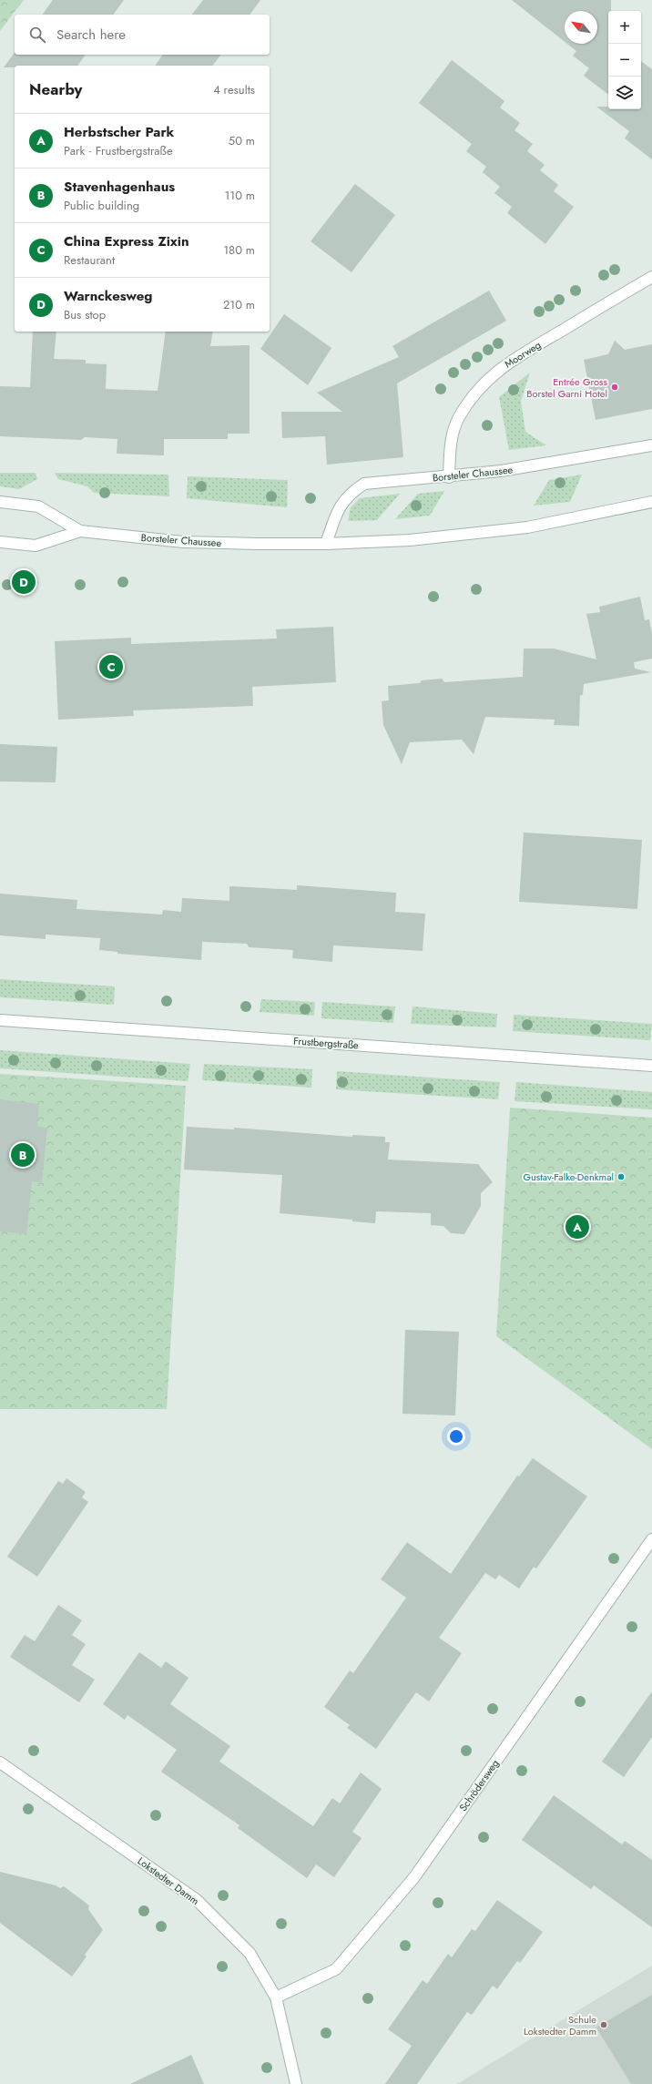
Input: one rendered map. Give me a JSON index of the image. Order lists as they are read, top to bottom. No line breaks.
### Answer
{"streets":{"street":["Moorweg","Borsteler Chaussee","Frustbergstraße","Schrödersweg","Lokstedter Damm"]},"crossings":[["Moorweg","Borsteler Chaussee"],["Schrödersweg","Lokstedter Damm"]],"places":["Entrée Gross Borstel Garni Hotel","Gustav-Falke-Denkmal","Schule Lokstedter Damm"],"north":"top left","page":{"map_buttons":["+","−"],"search":"Search here","heading":["Nearby","4 results"],"list":[{"mark":"A","name":"Herbstscher Park","note":"Park · Frustbergstraße","value":"50 m"},{"mark":"B","name":"Stavenhagenhaus","note":"Public building","value":"110 m"},{"mark":"C","name":"China Express Zixin","note":"Restaurant","value":"180 m"},{"mark":"D","name":"Warnckesweg","note":"Bus stop","value":"210 m"}],"pins":["D","C","B","A"]}}
